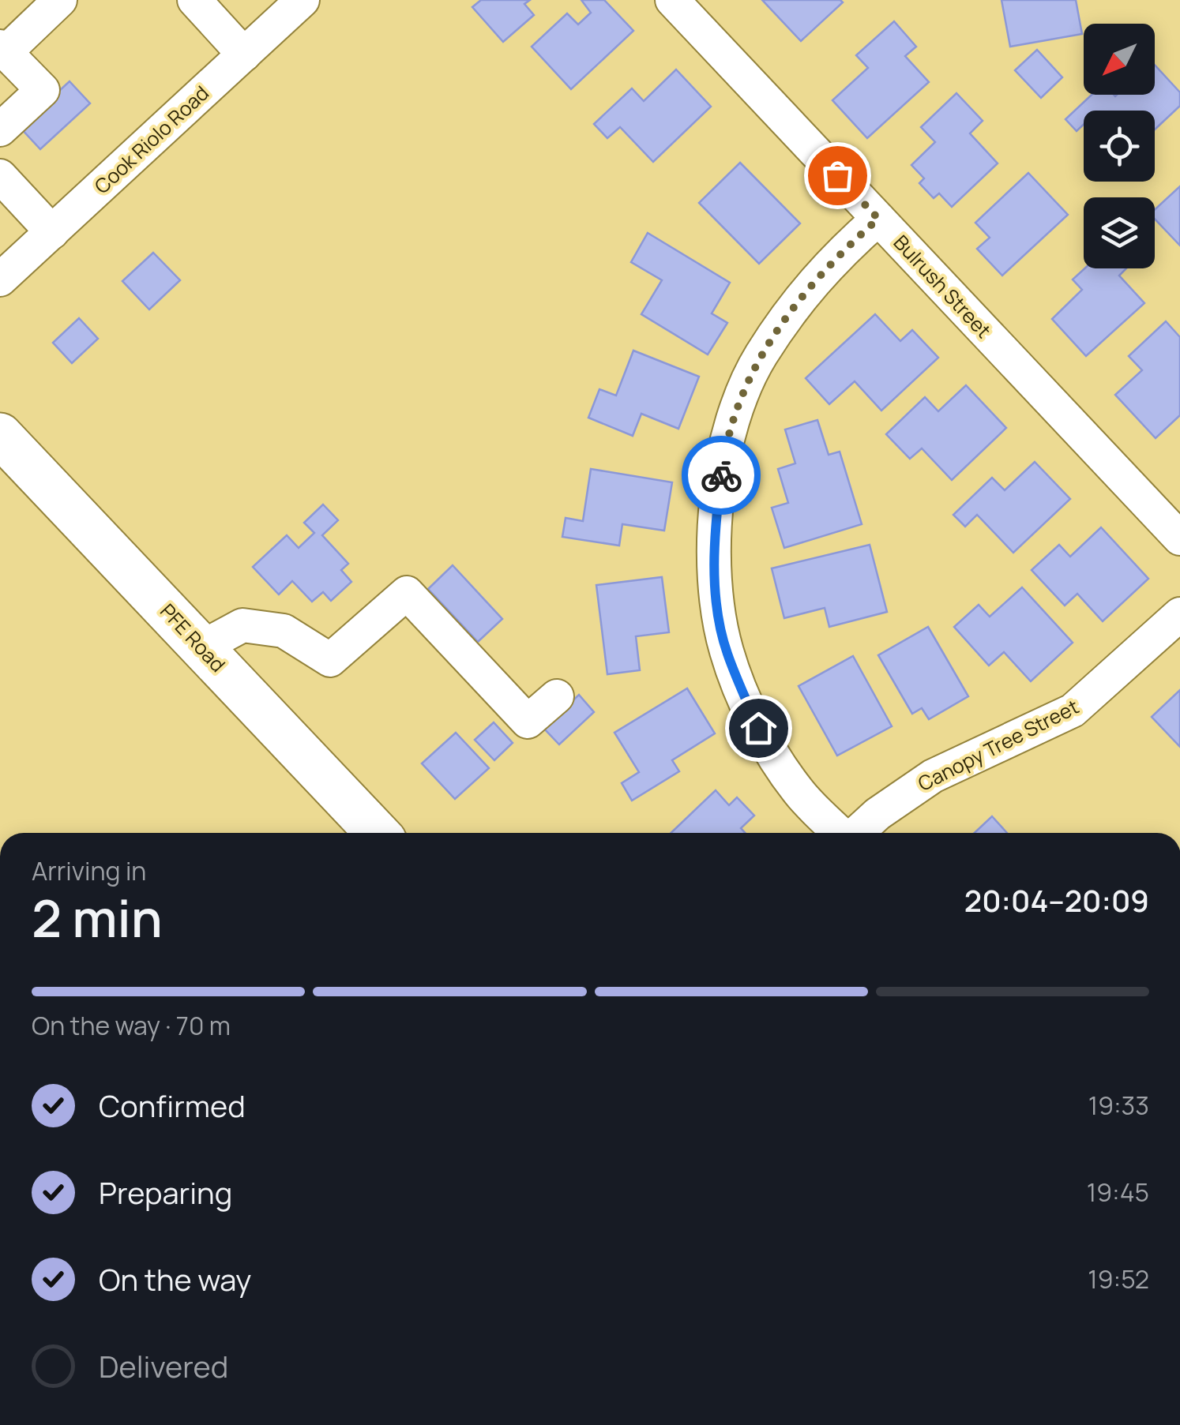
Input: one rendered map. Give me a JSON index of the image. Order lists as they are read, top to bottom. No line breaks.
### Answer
{"streets":{"main road":["PFE Road"],"street":["Cook Riolo Road","Bulrush Street","Canopy Tree Street"]},"north":"bottom left","page":{"heading":["2 min","Arriving in","20:04–20:09"],"bar":"On the way · 70 m","list":[["Confirmed","19:33"],["Preparing","19:45"],["On the way","19:52"],"Delivered"]}}
